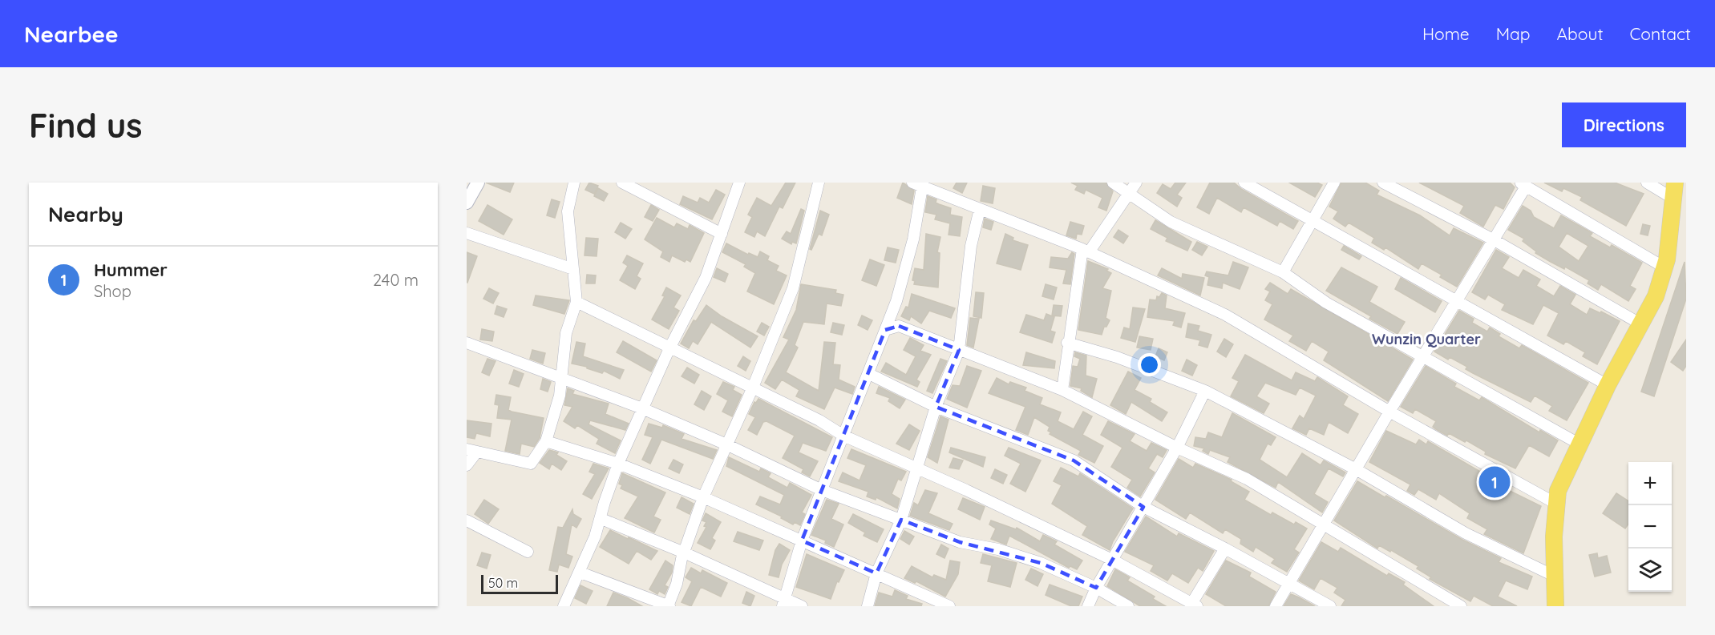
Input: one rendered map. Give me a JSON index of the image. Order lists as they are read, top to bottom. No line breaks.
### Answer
{"districts":["Wunzin Quarter"],"scale_bar":"50 m","page":{"header":"Nearbee","nav":["Home","Map","About","Contact"],"buttons":"Directions","title":"Find us","heading":"Nearby","list":[{"mark":"1","name":"Hummer","note":"Shop","value":"240 m"}],"map_buttons":["+","−"],"pins":"1","scale":"50 m"}}
